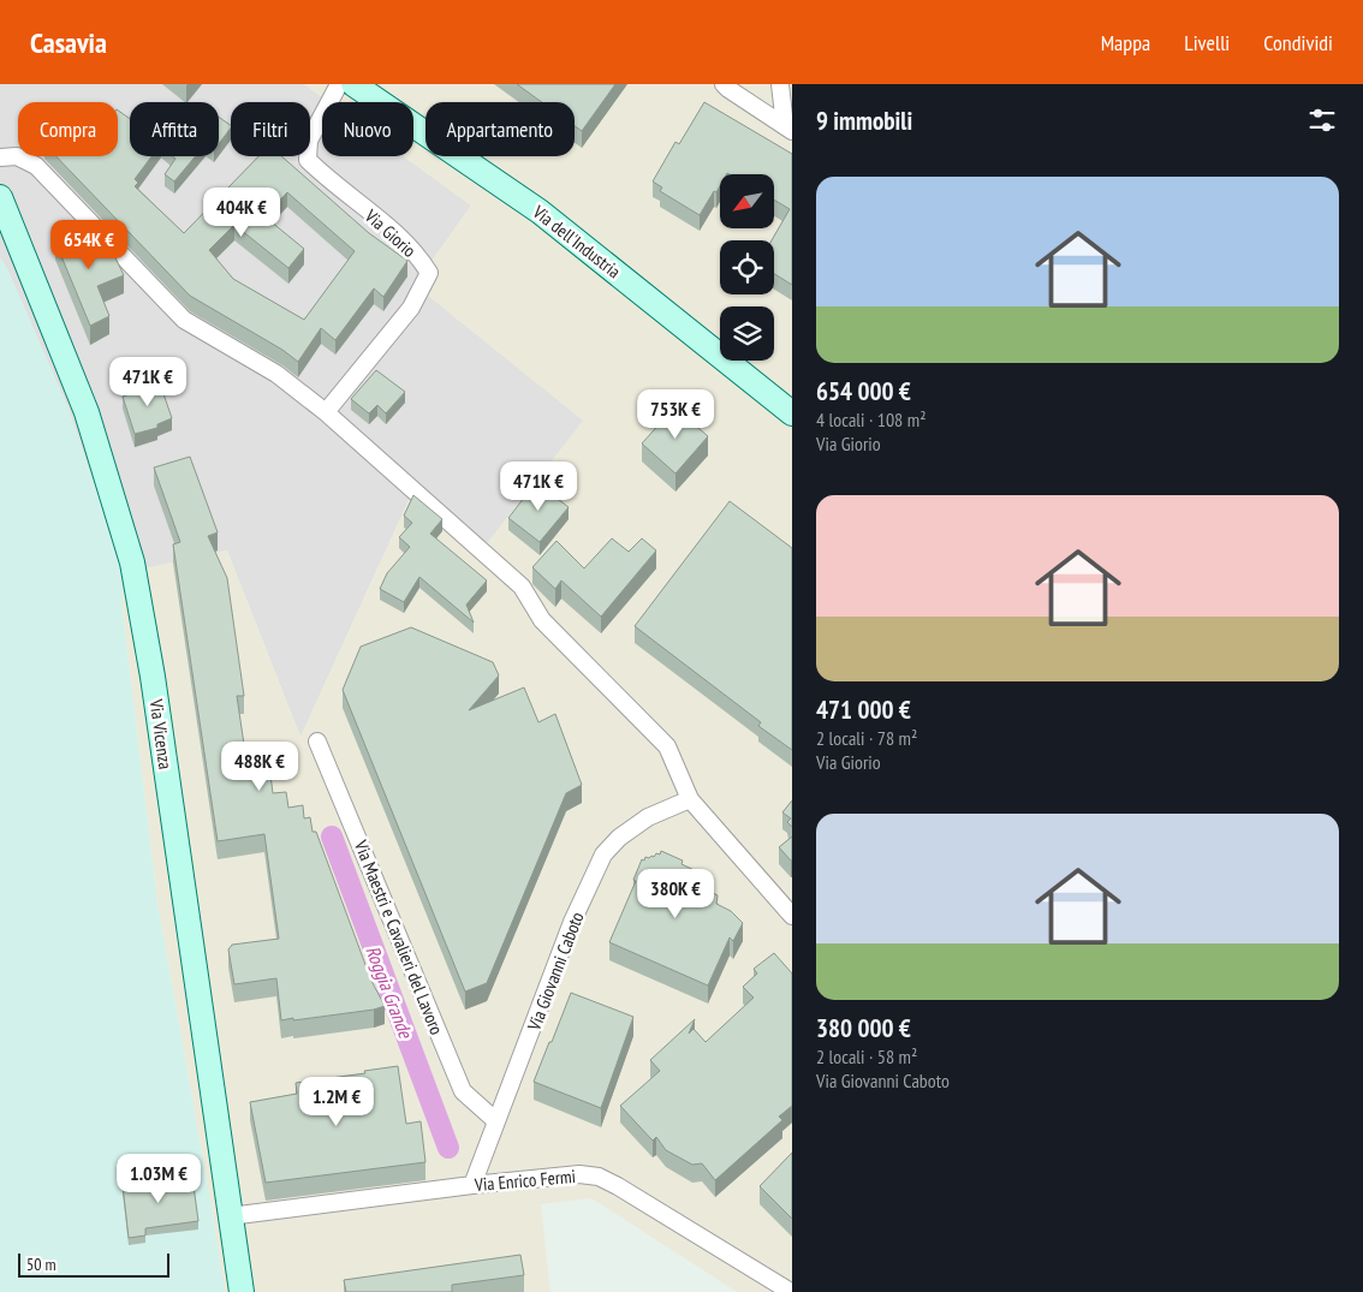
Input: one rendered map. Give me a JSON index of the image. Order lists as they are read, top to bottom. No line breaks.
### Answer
{"streets":{"street":["Via Giorio","Via dell'Industria","Via Vicenza","Via Maestri e Cavalieri del Lavoro","Via Giovanni Caboto","Via Enrico Fermi"]},"crossings":[["Via Vicenza","Via Enrico Fermi"],["Via Maestri e Cavalieri del Lavoro","Via Giovanni Caboto"],["Via Giovanni Caboto","Via Enrico Fermi"]],"water":["Roggia Grande"],"scale_bar":"50 m","north":"bottom left","page":{"header":"Casavia","nav":["Mappa","Livelli","Condividi"],"heading":"9 immobili","chip":["Compra","Affitta","Filtri","Nuovo","Appartamento"],"list":[{"name":"654 000 €","note":"4 locali · 108 m² · Via Giorio"},{"name":"471 000 €","note":"2 locali · 78 m² · Via Giorio"},{"name":"380 000 €","note":"2 locali · 58 m² · Via Giovanni Caboto"}],"price":["404K €","654K €","471K €","753K €","471K €","488K €","380K €","1.2M €","1.03M €"],"scale":"50 m"}}
